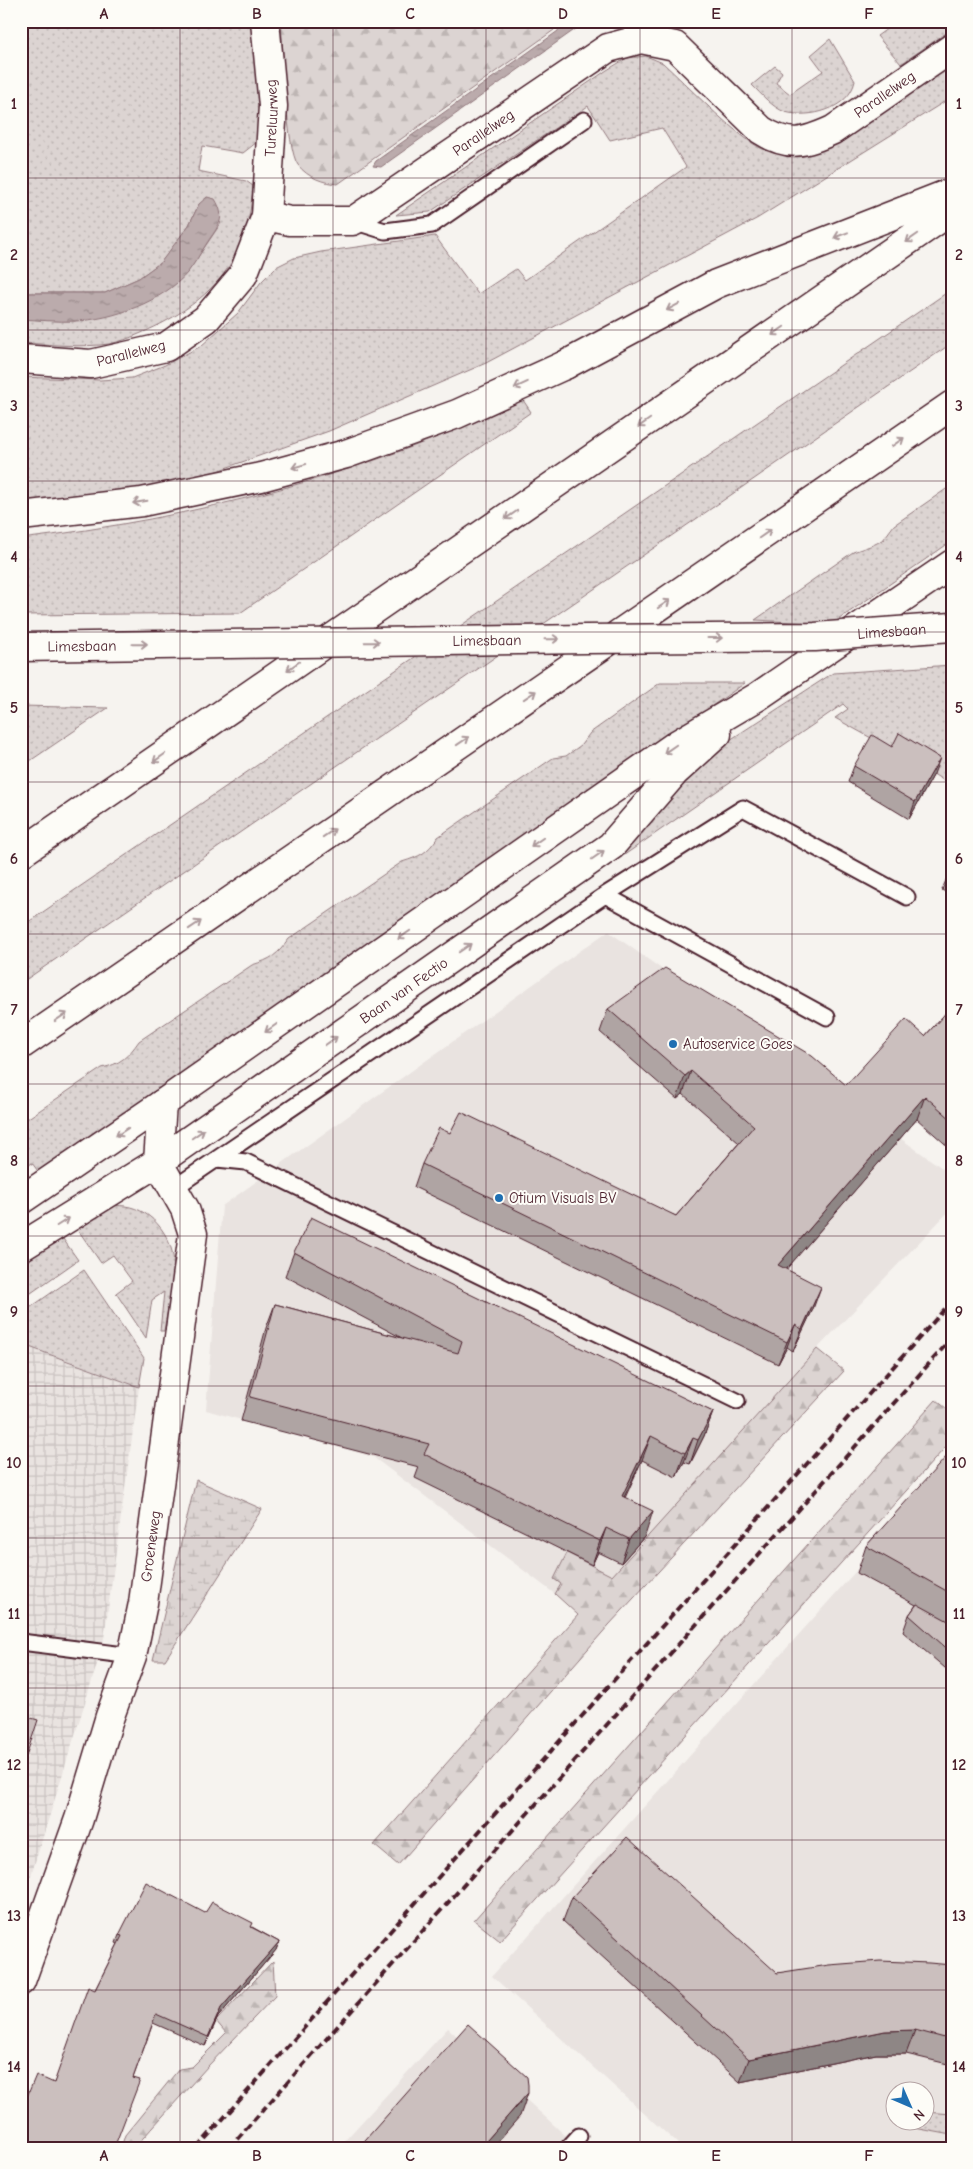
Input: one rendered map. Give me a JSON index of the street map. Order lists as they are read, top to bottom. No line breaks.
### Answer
{"streets":{"main road":["Parallelweg","Tureluurweg","Limesbaan","Baan van Fectio","Groeneweg"]},"crossings":[["Parallelweg","Tureluurweg"],["Baan van Fectio","Groeneweg"]],"places":["Autoservice Goes","Otium Visuals BV"],"north":"bottom right","grid":{"columns":["A","B","C","D","E","F"],"rows":["1","2","3","4","5","6","7","8","9","10","11","12","13","14"]}}
